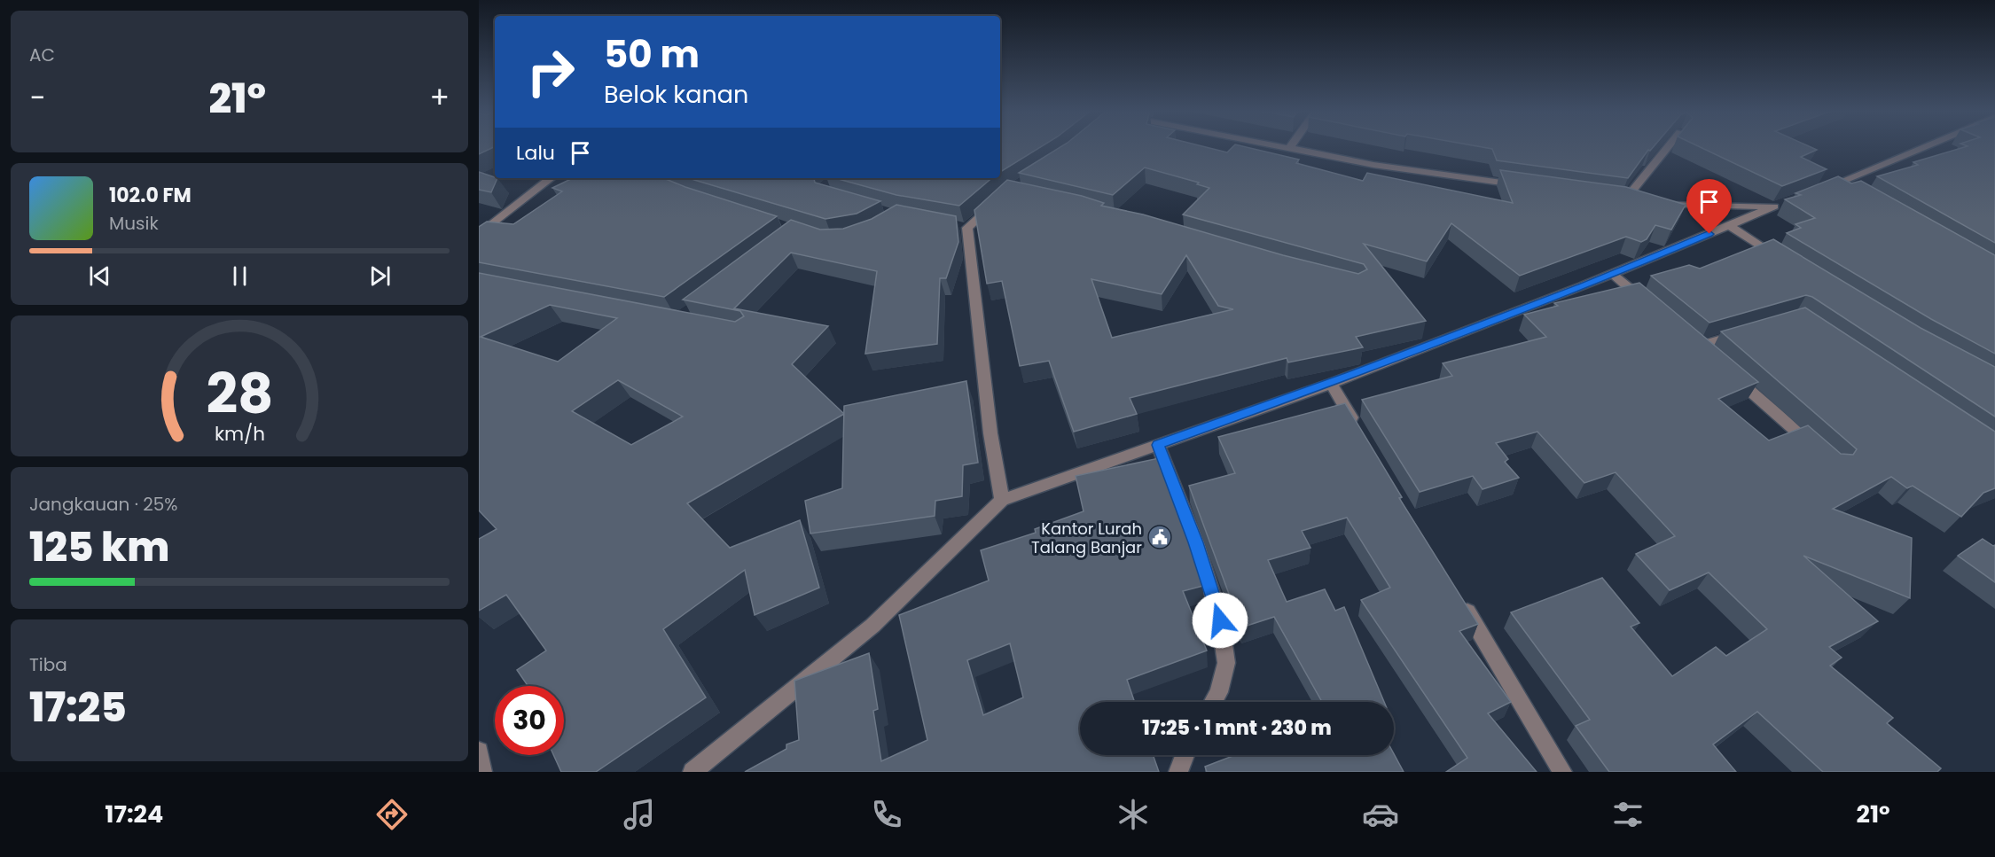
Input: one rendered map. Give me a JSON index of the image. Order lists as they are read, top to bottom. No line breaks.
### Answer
{"places":{"public building":["Kantor Lurah Talang Banjar"]},"page":{"tile":["AC",["Jangkauan · 25%","125 km"],["Tiba","17:25"]],"turn":["50 m","Belok kanan"],"heat":["−","21°","+"],"then":"Lalu","song":["102.0 FM","Musik"],"limit":"30","trip":"17:25 · 1 mnt · 230 m","tabs":["17:24","21°"],"gauge":["28","km/h"]}}
